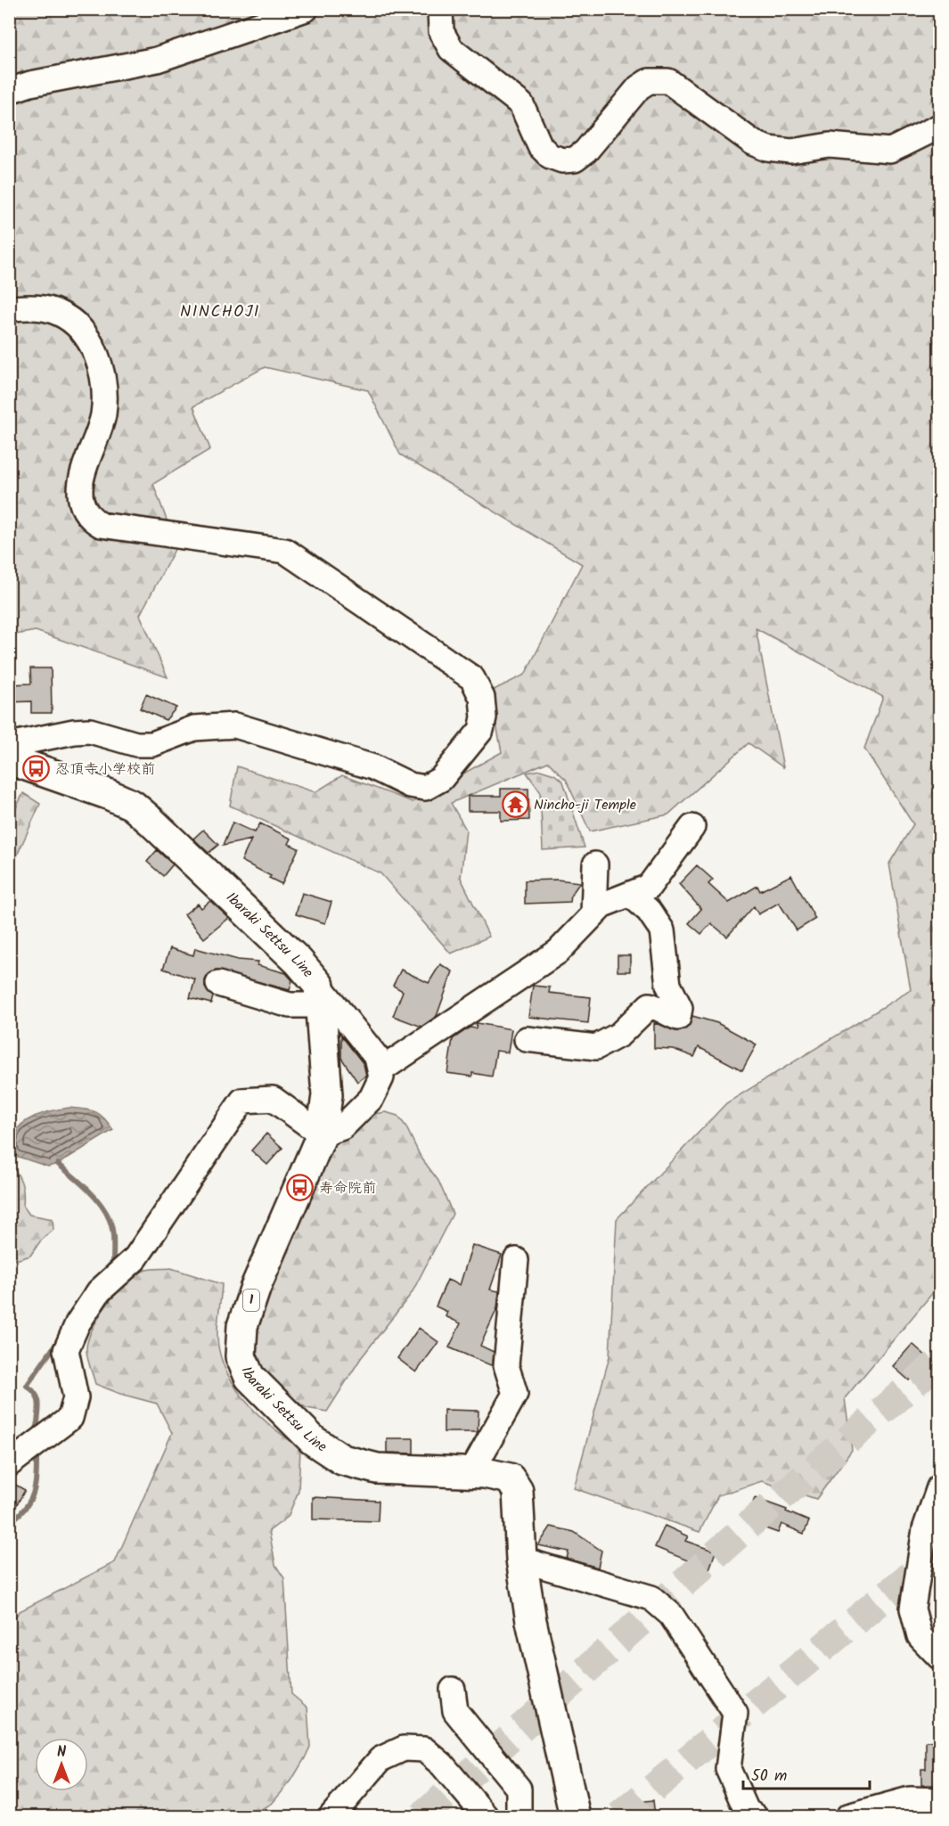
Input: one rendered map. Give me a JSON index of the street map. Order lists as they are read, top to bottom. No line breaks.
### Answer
{"streets":{"main road":["Ibaraki Settsu Line","1"]},"districts":["NINCHOJI"],"places":{"bus stop":["忍頂寺小学校前","寿命院前"],"temple":["Nincho-ji Temple"]},"scale_bar":"50 m","north":"top"}
